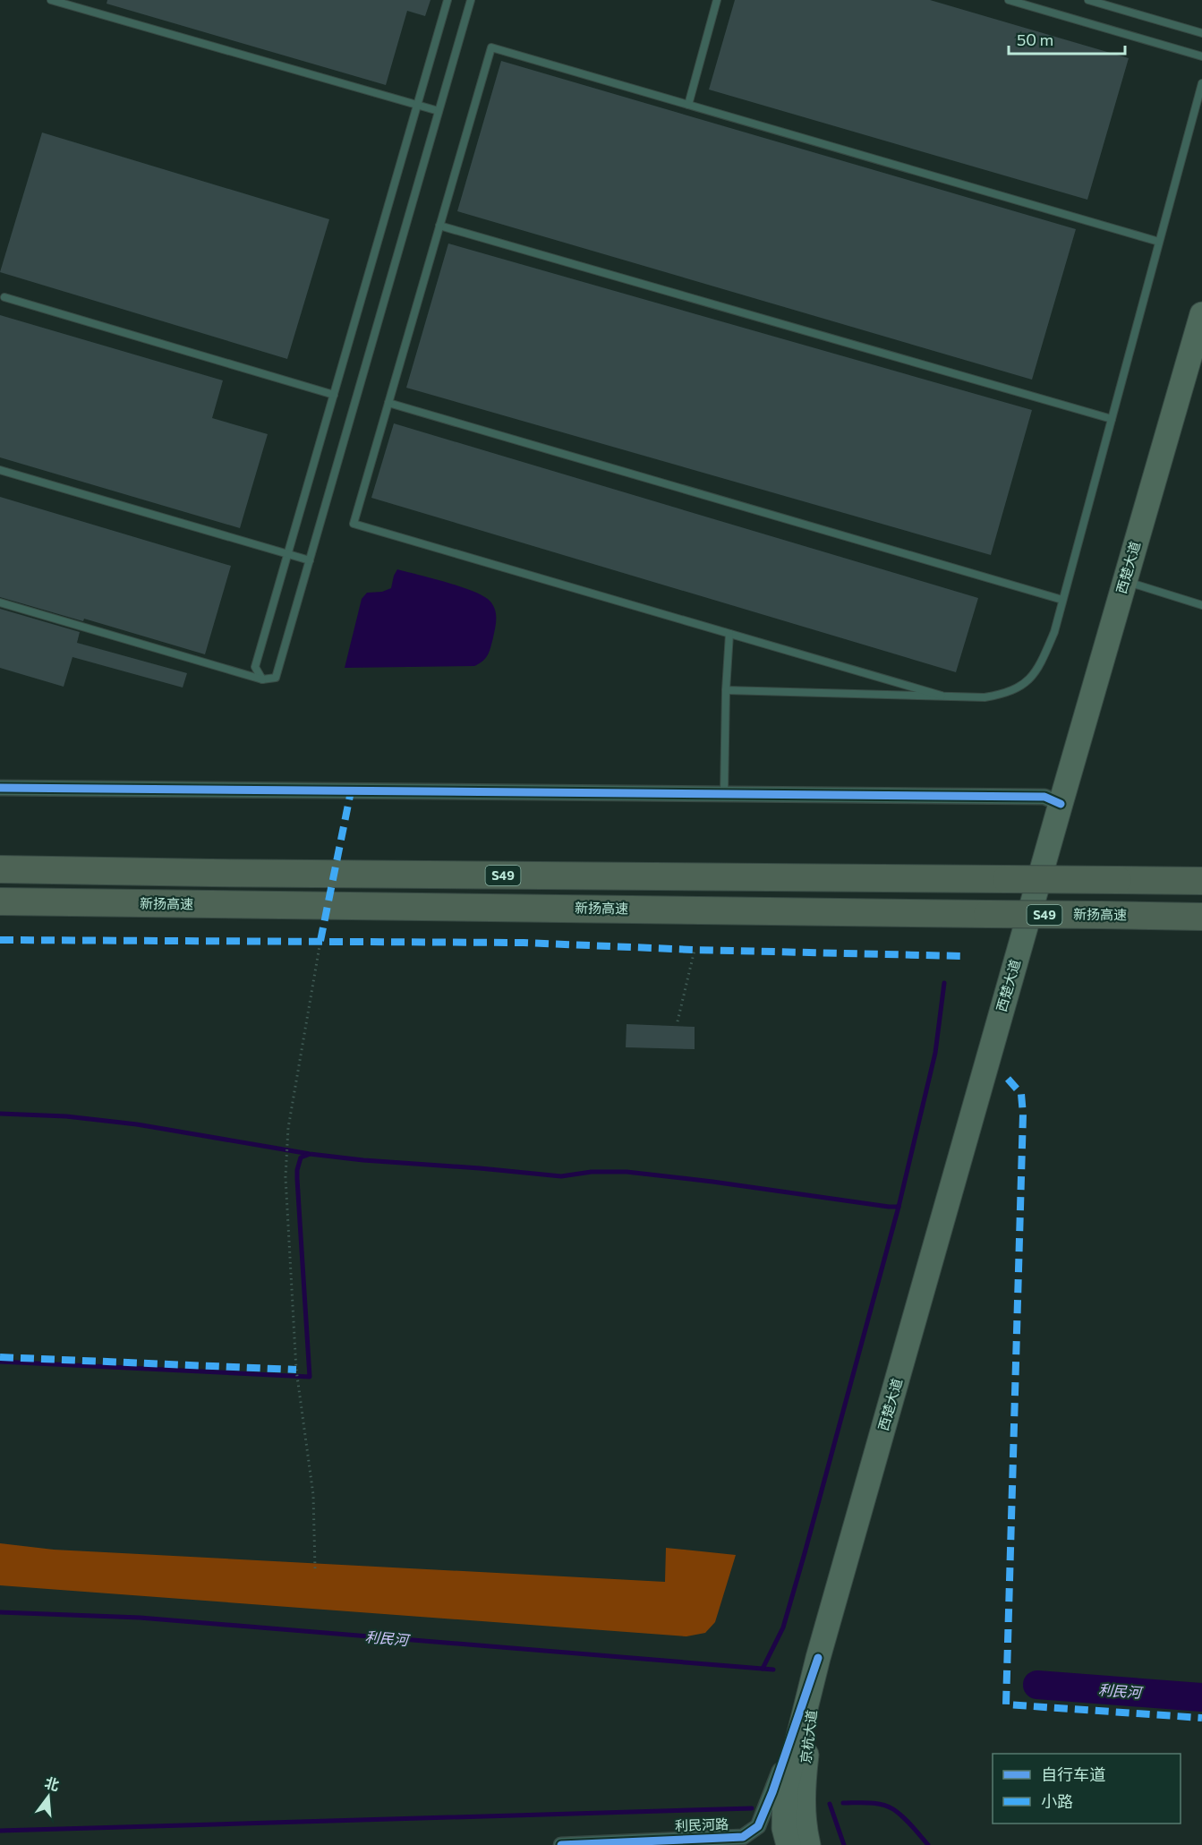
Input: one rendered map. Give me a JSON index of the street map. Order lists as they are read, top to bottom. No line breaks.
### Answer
{"streets":{"highway":["S49","新扬高速"],"main road":["西楚大道","京杭大道"],"street":["利民河路"]},"crossings":[["西楚大道","京杭大道"],["西楚大道","利民河路"],["京杭大道","利民河路"]],"water":["利民河"],"legend":["自行车道","小路"],"scale_bar":"50 m","north":"top"}
